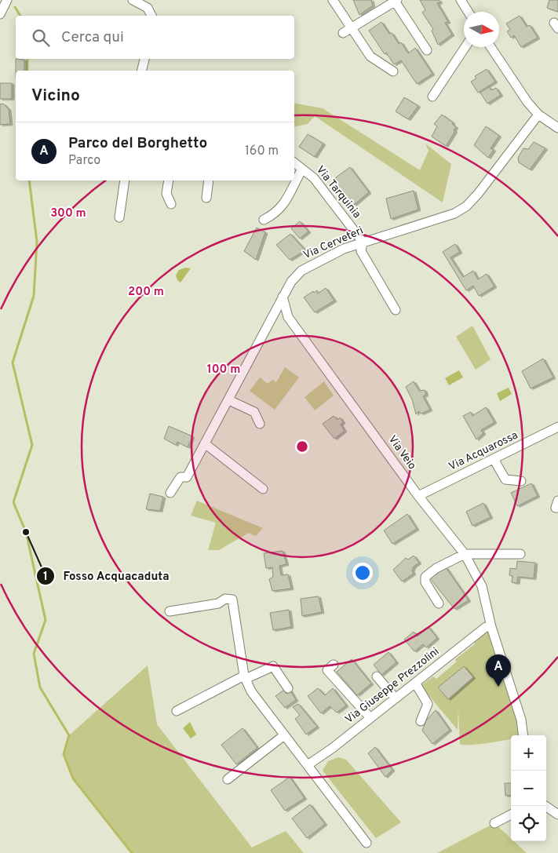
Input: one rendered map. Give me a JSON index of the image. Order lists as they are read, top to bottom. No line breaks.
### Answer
{"streets":{"street":["Via Tarquinia","Via Cerveteri","Via Acquarossa","Via Veio","Via Giuseppe Prezzolini"]},"crossings":[["Via Tarquinia","Via Cerveteri"],["Via Cerveteri","Via Veio"],["Via Acquarossa","Via Veio"],["Via Veio","Via Giuseppe Prezzolini"]],"places":["Fosso Acquacaduta"],"north":"right","page":{"search":"Cerca qui","heading":"Vicino","list":[{"mark":"A","name":"Parco del Borghetto","note":"Parco","value":"160 m"}],"pins":"A","map_buttons":["+","−"]},"rings":["300 m","200 m","100 m"]}
